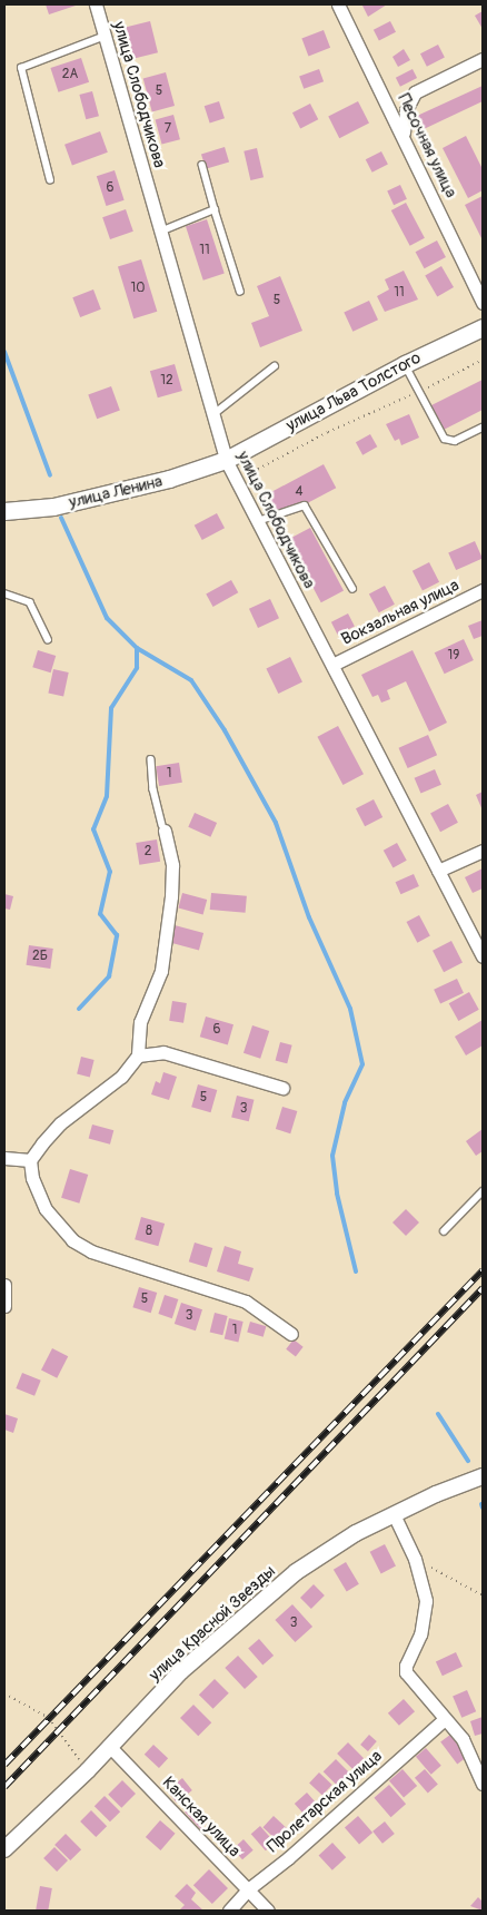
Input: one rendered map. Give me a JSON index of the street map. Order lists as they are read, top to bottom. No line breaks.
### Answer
{"streets":{"main road":["улица Льва Толстого","улица Ленина"],"street":["улица Слободчикова","Песочная улица","Вокзальная улица","улица Красной Звезды","Пролетарская улица","Канская улица"]},"crossings":[["улица Слободчикова","улица Льва Толстого"],["улица Слободчикова","улица Ленина"],["улица Слободчикова","Вокзальная улица"],["улица Льва Толстого","улица Ленина"],["улица Красной Звезды","Канская улица"],["Пролетарская улица","Канская улица"]],"house_numbers":["2А","5","7","6","11","10","11","5","12","4","19","1","2","2Б","6","5","3","8","5","3","1","3"]}
